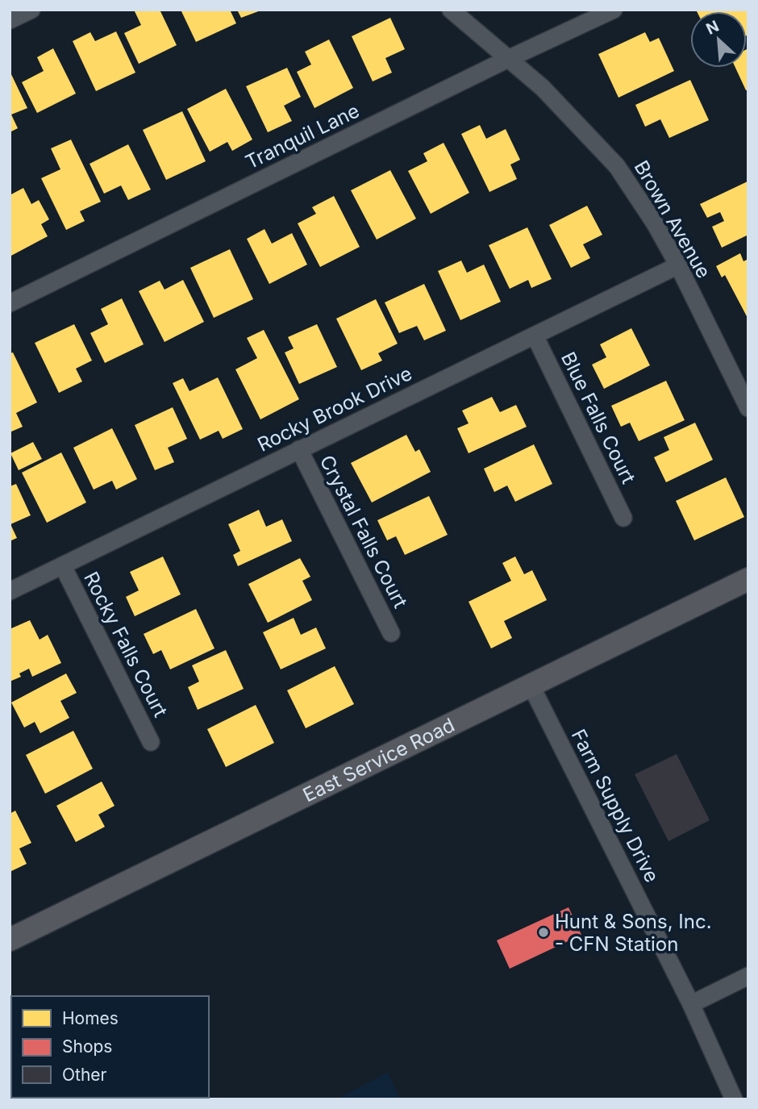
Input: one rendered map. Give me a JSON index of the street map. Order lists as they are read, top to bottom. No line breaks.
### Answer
{"streets":{"street":["Tranquil Lane","Brown Avenue","Rocky Brook Drive","Blue Falls Court","Crystal Falls Court","Rocky Falls Court","East Service Road","Farm Supply Drive"]},"crossings":[["Tranquil Lane","Brown Avenue"],["Brown Avenue","Rocky Brook Drive"],["Rocky Brook Drive","Blue Falls Court"],["Rocky Brook Drive","Crystal Falls Court"],["Rocky Brook Drive","Rocky Falls Court"],["East Service Road","Farm Supply Drive"]],"places":["Hunt & Sons, Inc. - CFN Station"],"legend":["Homes","Shops","Other"],"north":"top left"}
